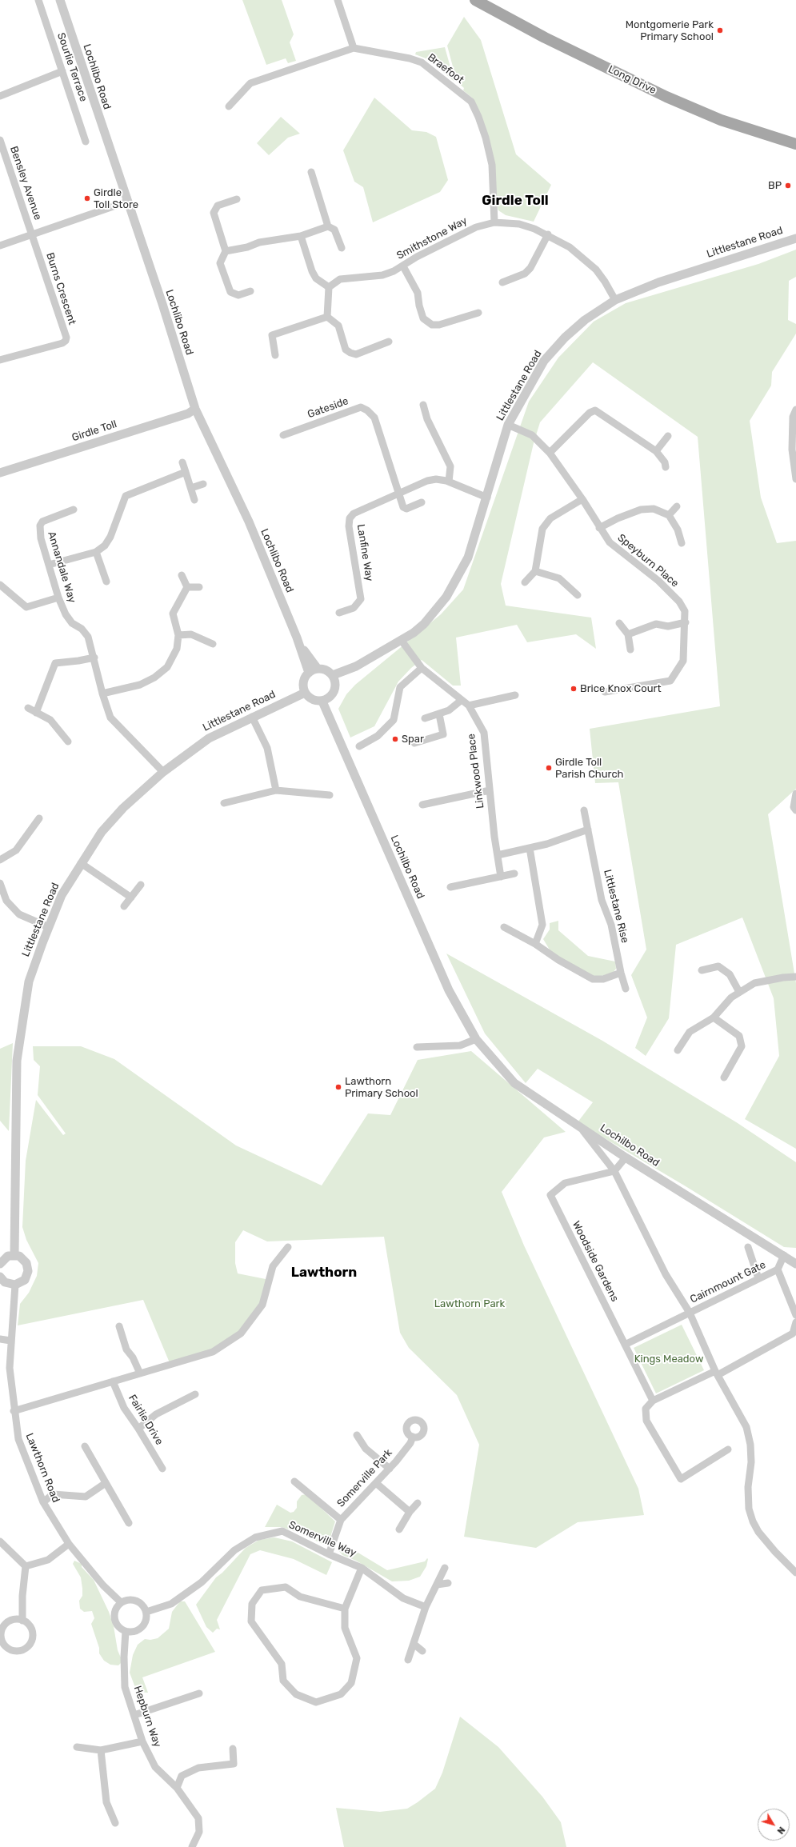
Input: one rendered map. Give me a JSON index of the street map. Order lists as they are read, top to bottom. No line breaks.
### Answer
{"streets":{"main road":["Long Drive"],"street":["Sourlie Terrace","Braefoot","Lochlibo Road","Bensley Avenue","Smithstone Way","Littlestane Road","Burns Crescent","Gateside","Girdle Toll","Lanfine Way","Speyburn Place","Annandale Way","Linkwood Place","Lochilbo Road","Littlestane Rise","Woodside Gardens","Cairnmount Gate","Fairlie Drive","Lawthorn Road","Somerville Park","Somerville Way","Hepburn Way"]},"crossings":[["Braefoot","Smithstone Way"],["Lochlibo Road","Girdle Toll"],["Bensley Avenue","Burns Crescent"],["Smithstone Way","Littlestane Road"],["Littlestane Road","Lanfine Way"],["Littlestane Road","Speyburn Place"],["Littlestane Road","Annandale Way"],["Littlestane Road","Linkwood Place"],["Littlestane Road","Lochilbo Road"],["Gateside","Lanfine Way"],["Lochilbo Road","Cairnmount Gate"],["Woodside Gardens","Cairnmount Gate"],["Lawthorn Road","Somerville Way"],["Lawthorn Road","Hepburn Way"],["Somerville Park","Somerville Way"],["Somerville Way","Hepburn Way"]],"districts":["Girdle Toll","Lawthorn"],"parks":["Lawthorn Park","Kings Meadow"],"places":["Montgomerie Park Primary School","BP","Girdle Toll Store","Brice Knox Court","Spar","Girdle Toll Parish Church","Lawthorn Primary School"],"north":"bottom right"}
